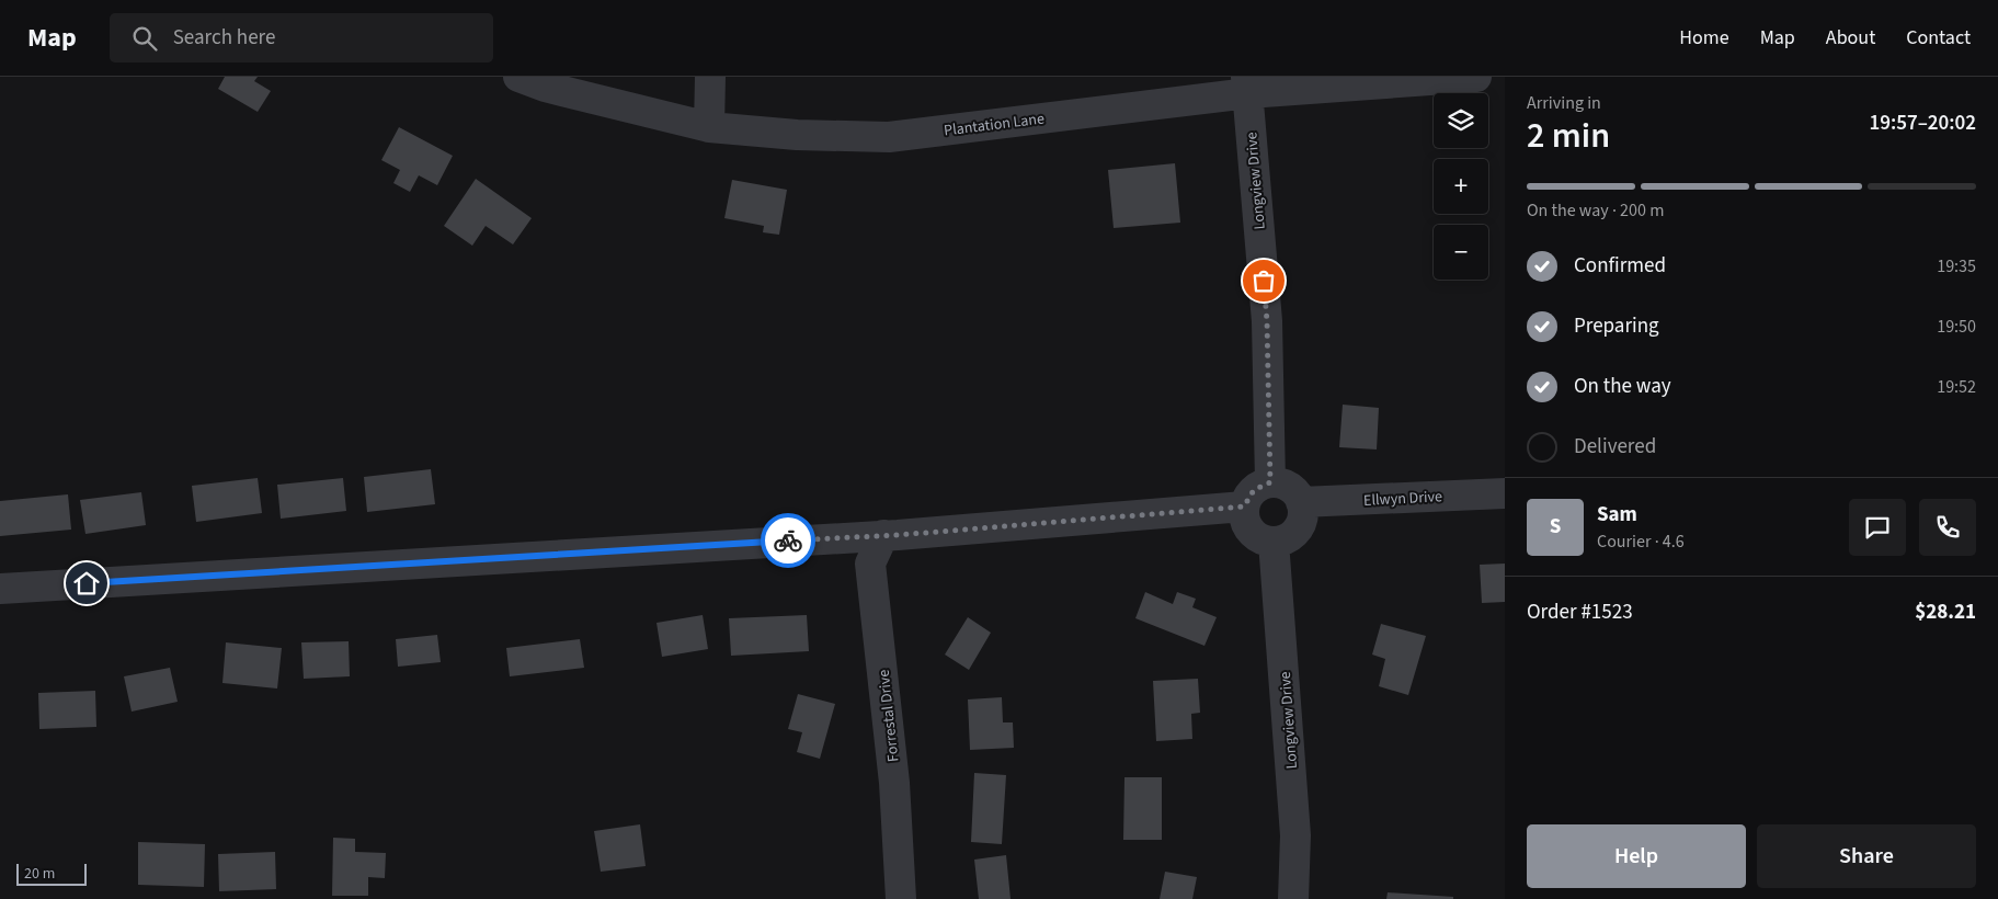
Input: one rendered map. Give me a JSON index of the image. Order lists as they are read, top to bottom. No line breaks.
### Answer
{"streets":{"street":["Plantation Lane","Longview Drive","Ellwyn Drive","Forrestal Drive"]},"crossings":[["Plantation Lane","Longview Drive"],["Longview Drive","Ellwyn Drive"]],"scale_bar":"20 m","page":{"header":"Map","search":"Search here","nav":["Home","Map","About","Contact"],"heading":["2 min","Arriving in","19:57–20:02"],"panel":["Sam","Courier · 4.6","Order #1523","$28.21"],"map_buttons":["+","−"],"bar":"On the way · 200 m","list":[["Confirmed","19:35"],["Preparing","19:50"],["On the way","19:52"],"Delivered"],"round":"S","buttons":["Help","Share"],"scale":"20 m"}}
